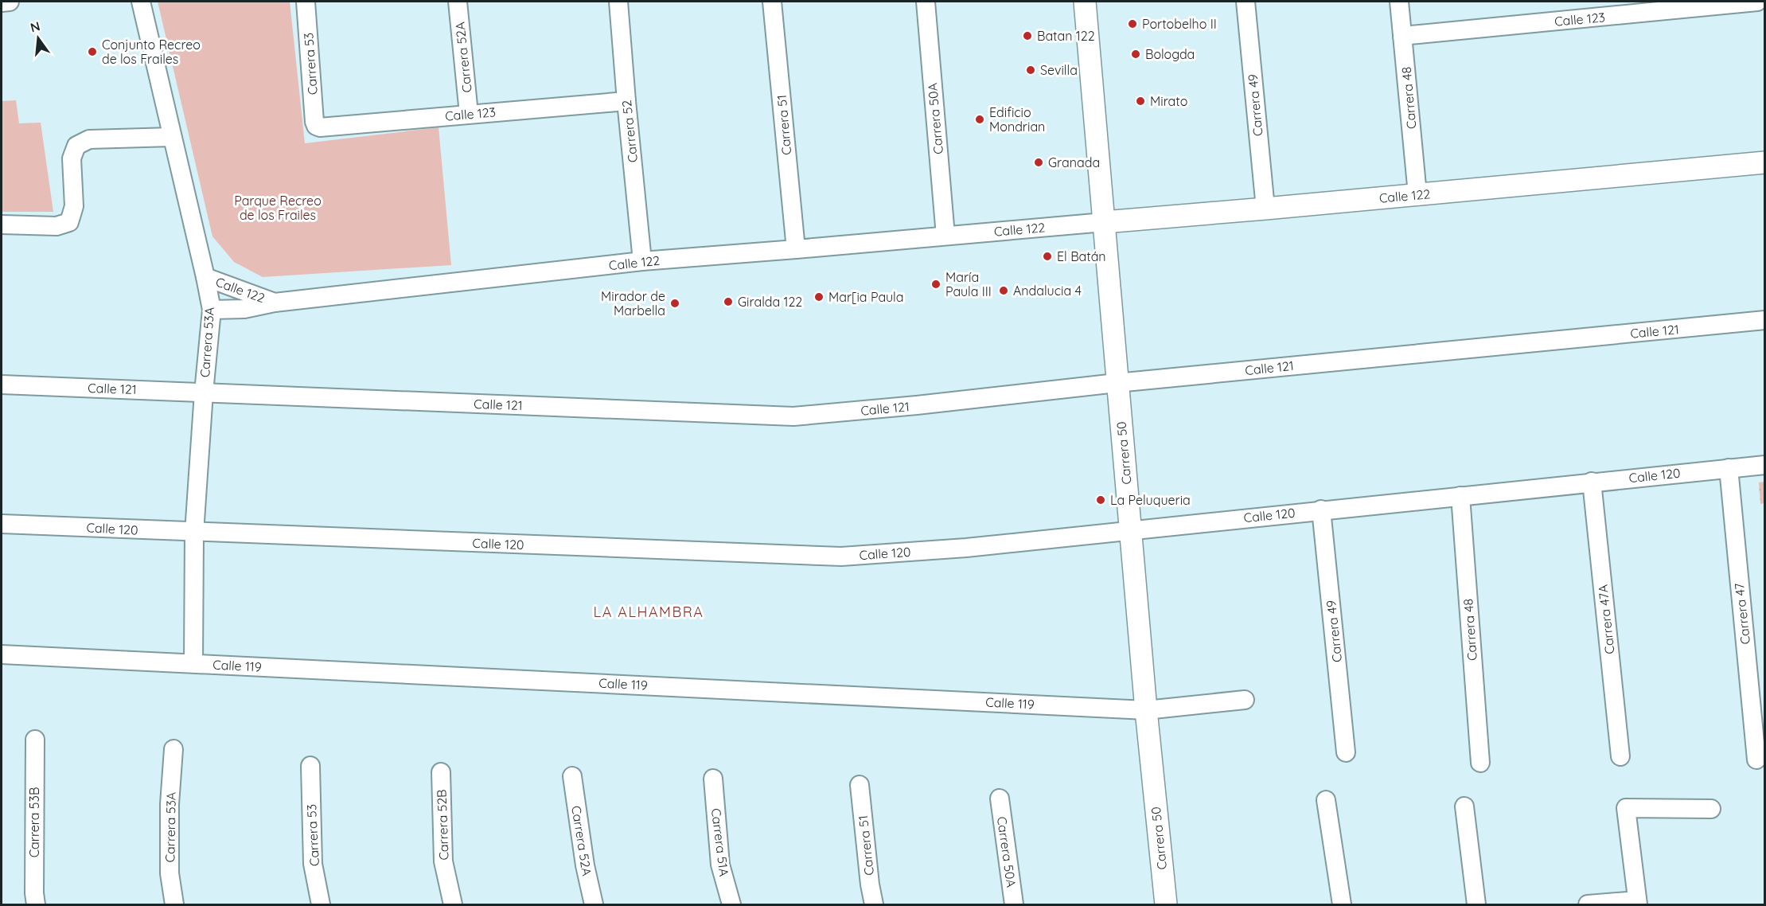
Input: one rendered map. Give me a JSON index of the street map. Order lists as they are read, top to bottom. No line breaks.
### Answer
{"streets":{"street":["Calle 123","Carrera 52A","Carrera 53","Carrera 48","Carrera 49","Carrera 50A","Carrera 51","Carrera 52","Calle 122","Calle 121","Carrera 53A","Carrera 50","Calle 120","Carrera 47","Carrera 47A","Calle 119","Carrera 53B","Carrera 52B","Carrera 51A"]},"crossings":[["Calle 123","Carrera 52A"],["Calle 123","Carrera 53"],["Calle 123","Carrera 48"],["Calle 123","Carrera 52"],["Carrera 48","Calle 122"],["Carrera 48","Calle 120"],["Carrera 49","Calle 122"],["Carrera 49","Calle 120"],["Carrera 50A","Calle 122"],["Carrera 51","Calle 122"],["Carrera 52","Calle 122"],["Calle 122","Carrera 53A"],["Calle 122","Carrera 50"],["Calle 121","Carrera 53A"],["Calle 121","Carrera 50"],["Carrera 53A","Calle 120"],["Carrera 53A","Calle 119"],["Carrera 50","Calle 120"],["Carrera 50","Calle 119"],["Calle 120","Carrera 47"],["Calle 120","Carrera 47A"]],"districts":["LA ALHAMBRA"],"parks":["Parque Recreo de los Frailes"],"places":["Portobelho II","Batan 122","Conjunto Recreo de los Frailes","Bologda","Sevilla","Mirato","Edificio Mondrian","Granada","El Batán","María Paula III","Andalucia 4","Mar[ia Paula","Giralda 122","Mirador de Marbella","La Peluqueria"],"north":"top"}
